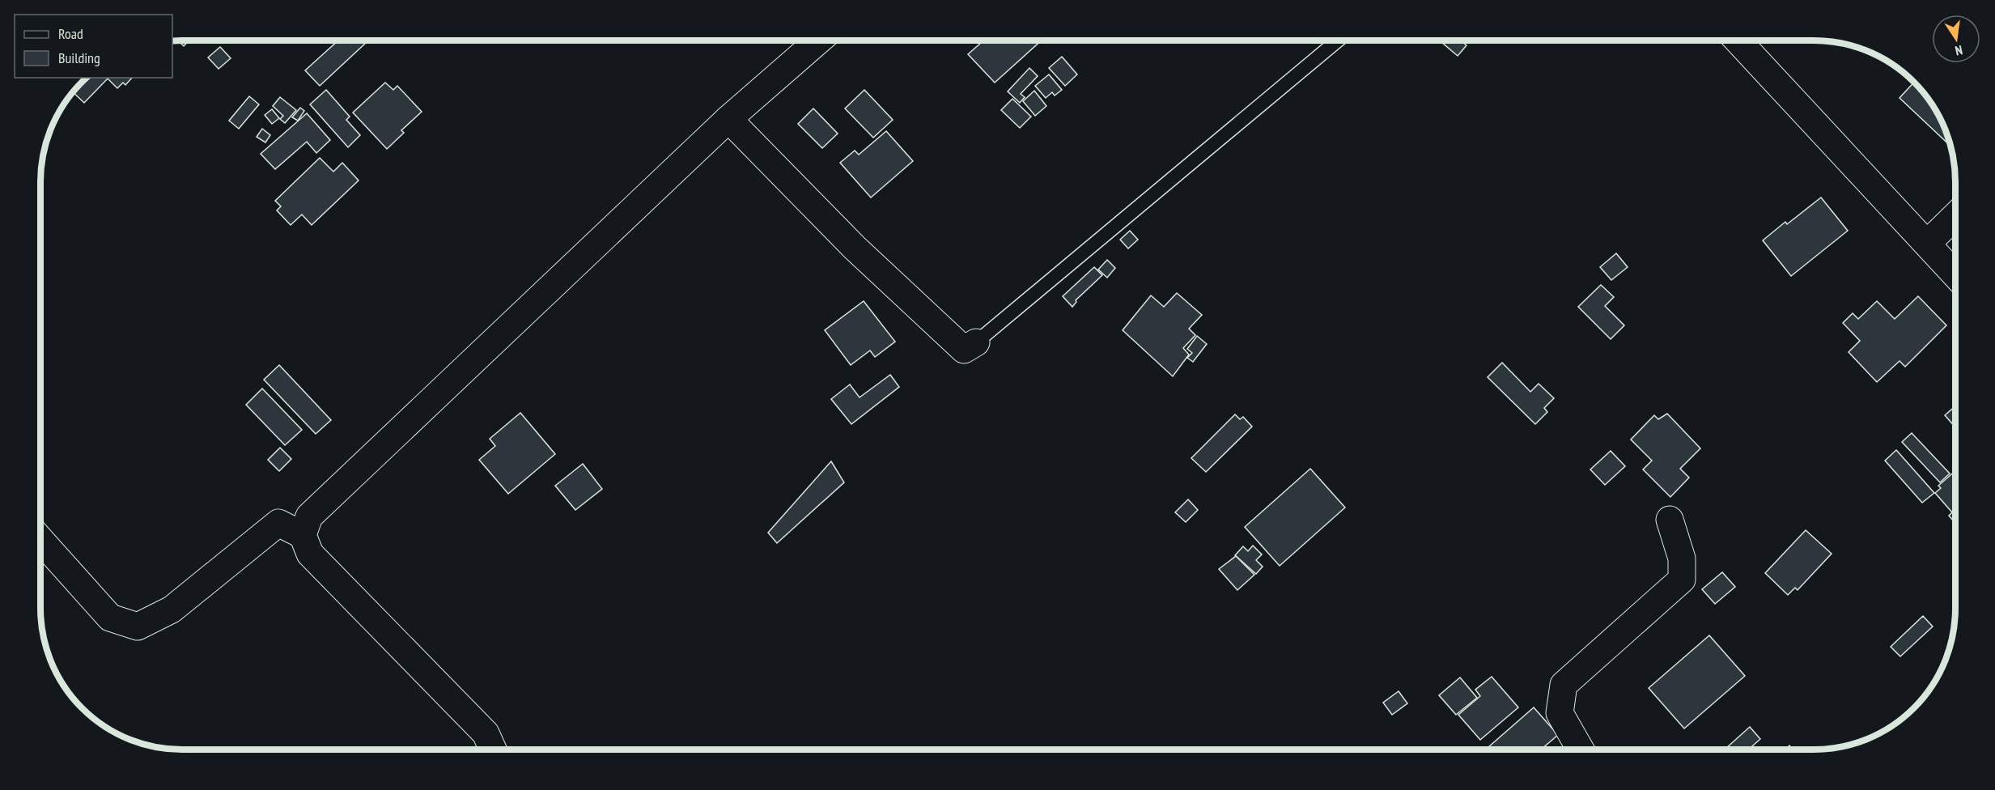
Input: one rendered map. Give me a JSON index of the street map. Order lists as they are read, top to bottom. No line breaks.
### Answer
{"legend":["Road","Building"],"north":"bottom"}
